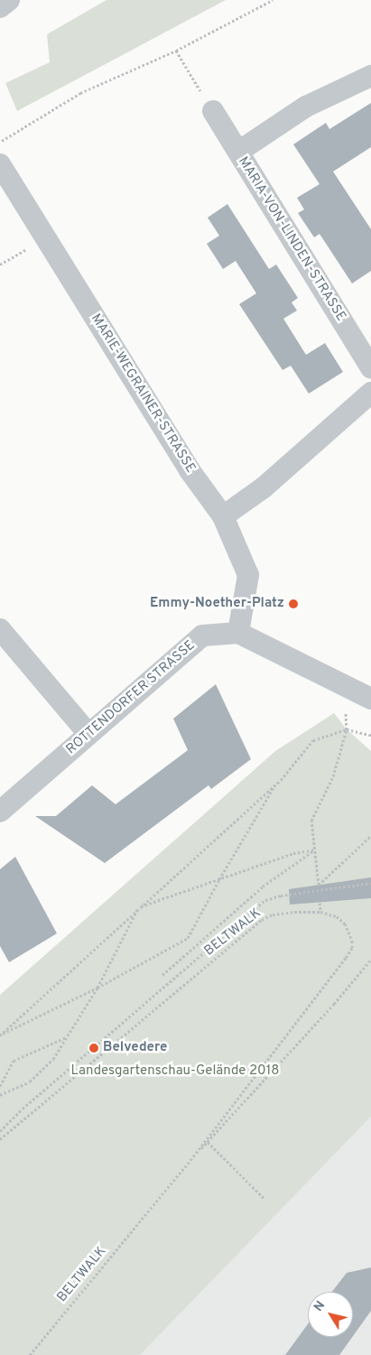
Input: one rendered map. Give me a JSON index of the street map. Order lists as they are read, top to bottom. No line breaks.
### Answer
{"streets":{"street":["MARIA-VON-LINDEN-STRASSE","MARIE-WEGRAINER-STRASSE","ROTTENDORFER STRASSE"],"path":["BELTWALK"]},"crossings":[["MARIE-WEGRAINER-STRASSE","ROTTENDORFER STRASSE"]],"parks":["Landesgartenschau-Gelände 2018"],"places":["Emmy-Noether-Platz","Belvedere"],"north":"top left"}
